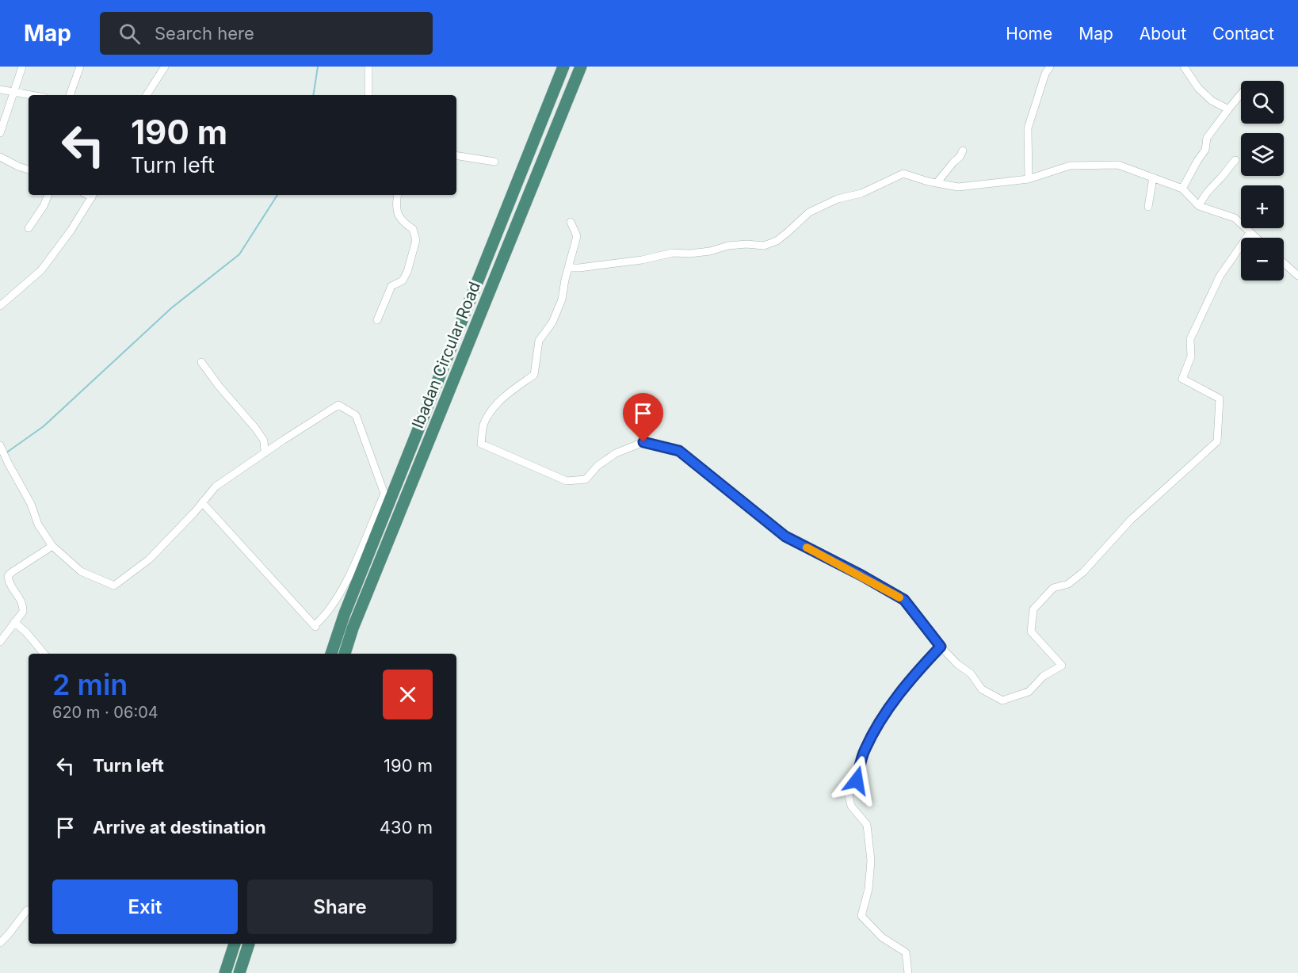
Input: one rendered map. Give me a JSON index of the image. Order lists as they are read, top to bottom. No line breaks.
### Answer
{"streets":{"highway":["Ibadan Circular Road"]},"page":{"header":"Map","search":"Search here","nav":["Home","Map","About","Contact"],"map_buttons":["+","−"],"turn":["190 m","Turn left"],"heading":["2 min","620 m · 06:04"],"list":[{"name":"Turn left","value":"190 m"},{"name":"Arrive at destination","value":"430 m"}],"buttons":["Exit","Share"]}}
